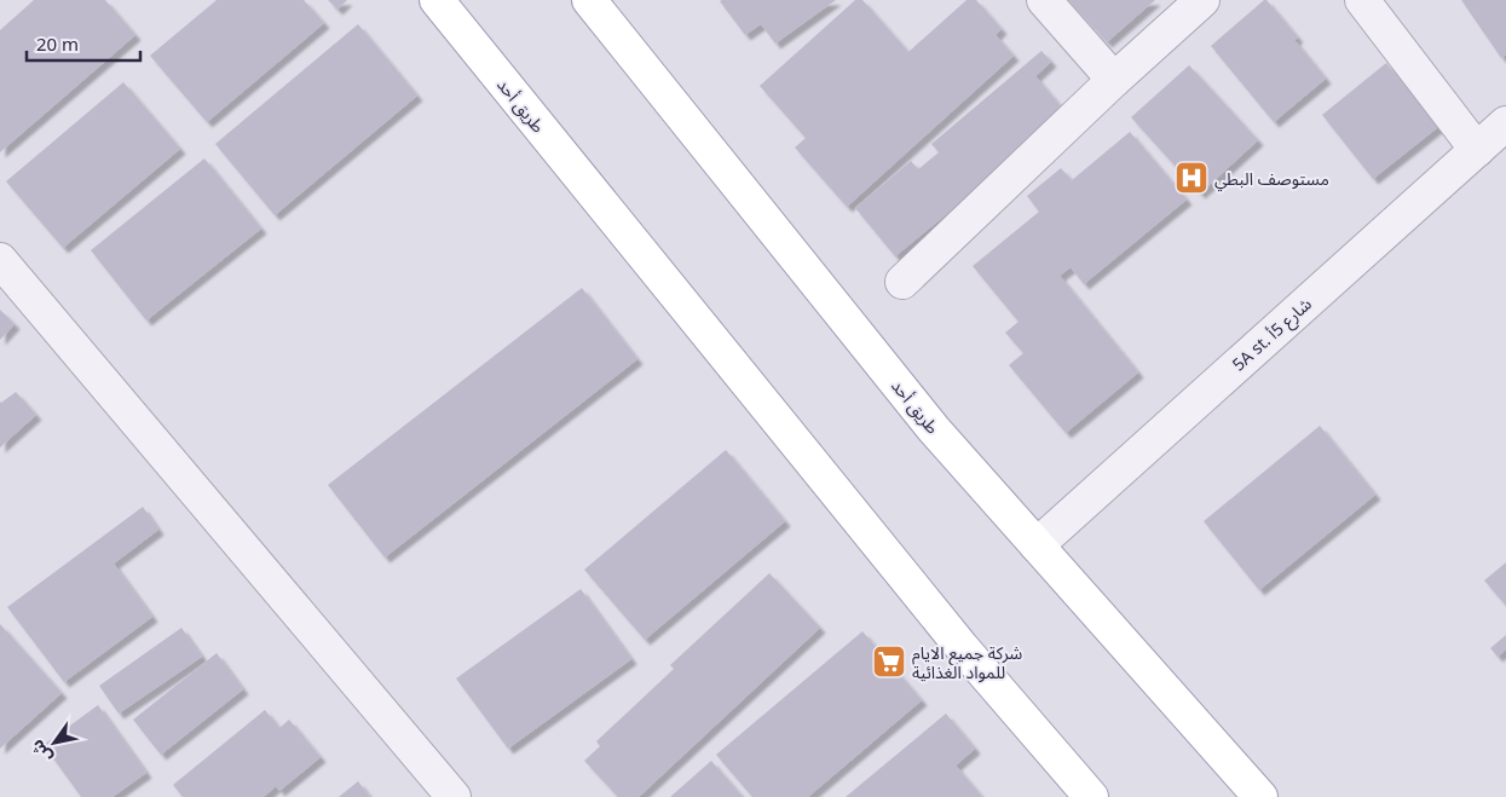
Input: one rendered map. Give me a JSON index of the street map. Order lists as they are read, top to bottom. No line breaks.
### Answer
{"streets":{"main road":["طريق أحد"],"street":["5A st. شارع 5أ"]},"crossings":[["طريق أحد","5A st. شارع 5أ"]],"places":{"hospital":["مستوصف البطي"],"supermarket":["شركة جميع الايام للمواد الغذائية"]},"scale_bar":"20 m","north":"bottom left"}
